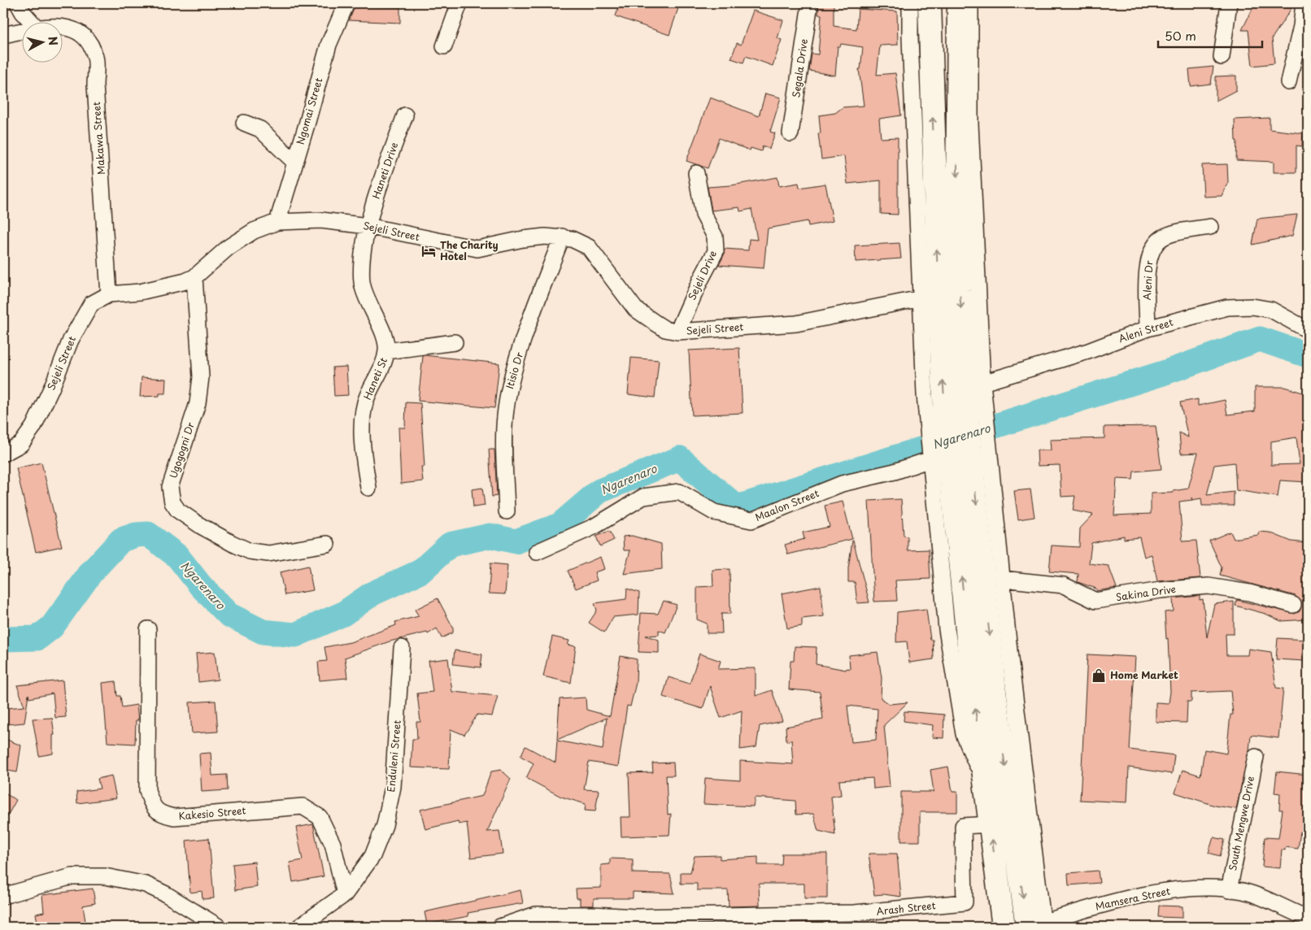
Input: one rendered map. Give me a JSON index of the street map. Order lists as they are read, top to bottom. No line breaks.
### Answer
{"streets":{"street":["Segala Drive","Ngomai Street","Makawa Street","Haneti Drive","Sejeli Street","Sejeli Drive","Aleni Dr","Aleni Street","Itisio Dr","Haneti St","Ugogogni Dr","Maalon Street","Sakina Drive","Enduleni Street","Kakesio Street","South Mengwe Drive","Mamsera Street","Arash Street"]},"crossings":[["Ngomai Street","Sejeli Street"],["Makawa Street","Sejeli Street"],["Haneti Drive","Sejeli Street"],["Haneti Drive","Haneti St"],["Sejeli Street","Sejeli Drive"],["Sejeli Street","Itisio Dr"],["Sejeli Street","Haneti St"],["Sejeli Street","Ugogogni Dr"],["Aleni Dr","Aleni Street"],["Enduleni Street","Kakesio Street"],["South Mengwe Drive","Mamsera Street"]],"water":["Ngarenaro"],"places":{"hotel":["The Charity Hotel"],"shop":["Home Market"]},"scale_bar":"50 m","north":"right"}
